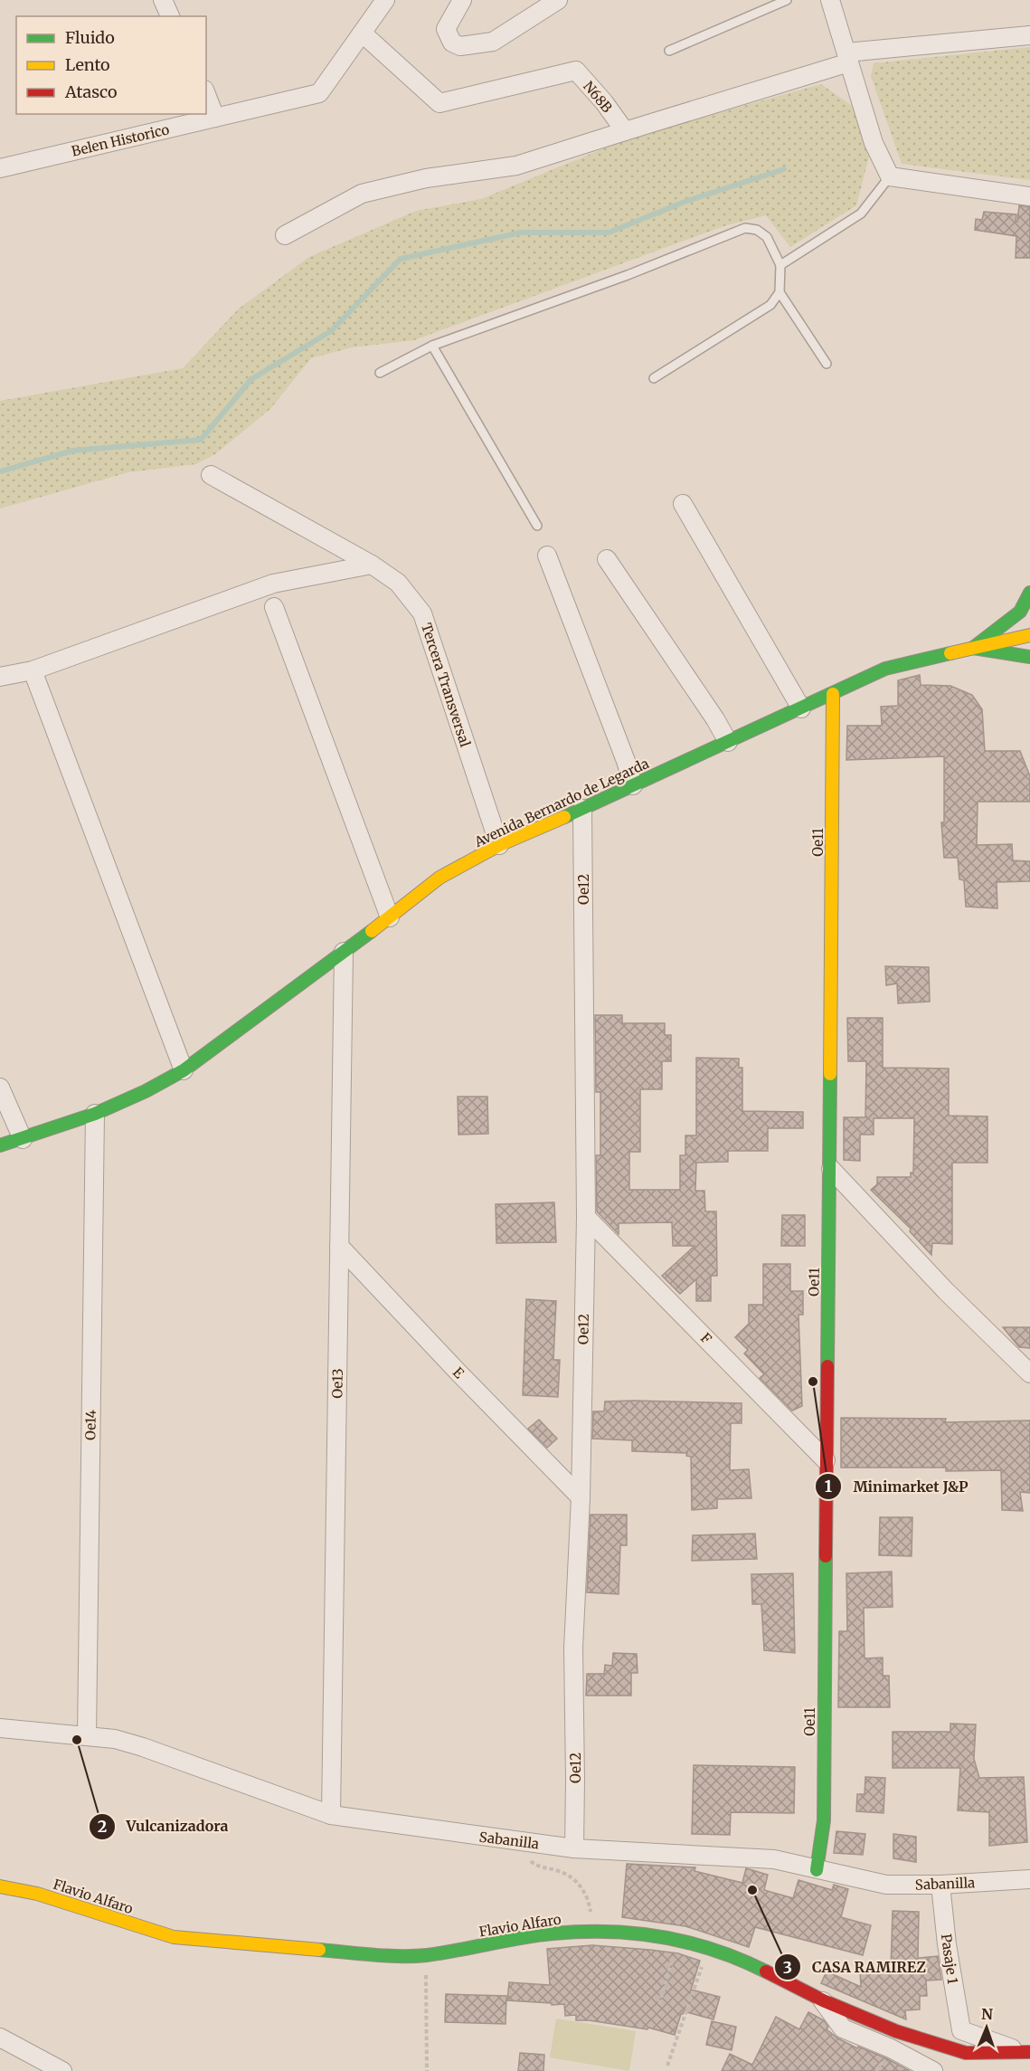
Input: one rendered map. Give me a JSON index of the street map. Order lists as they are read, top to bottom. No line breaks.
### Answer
{"streets":{"street":["N68B","Belen Historico","Tercera Transversal","Avenida Bernardo de Legarda","Oe11","Oe12","F","E","Oe13","Oe14","Sabanilla","Flavio Alfaro","Pasaje 1"]},"crossings":[["N68B","Belen Historico"],["Tercera Transversal","Avenida Bernardo de Legarda"],["Avenida Bernardo de Legarda","Oe11"],["Avenida Bernardo de Legarda","Oe12"],["Avenida Bernardo de Legarda","Oe13"],["Avenida Bernardo de Legarda","Oe14"],["Oe11","F"],["Oe11","Sabanilla"],["Oe12","F"],["Oe12","E"],["Oe12","Sabanilla"],["E","Oe13"],["Oe13","Sabanilla"],["Oe14","Sabanilla"],["Sabanilla","Pasaje 1"],["Flavio Alfaro","Pasaje 1"]],"places":["Minimarket J&P","Vulcanizadora","CASA RAMIREZ"],"legend":["Fluido","Lento","Atasco"],"north":"top"}
